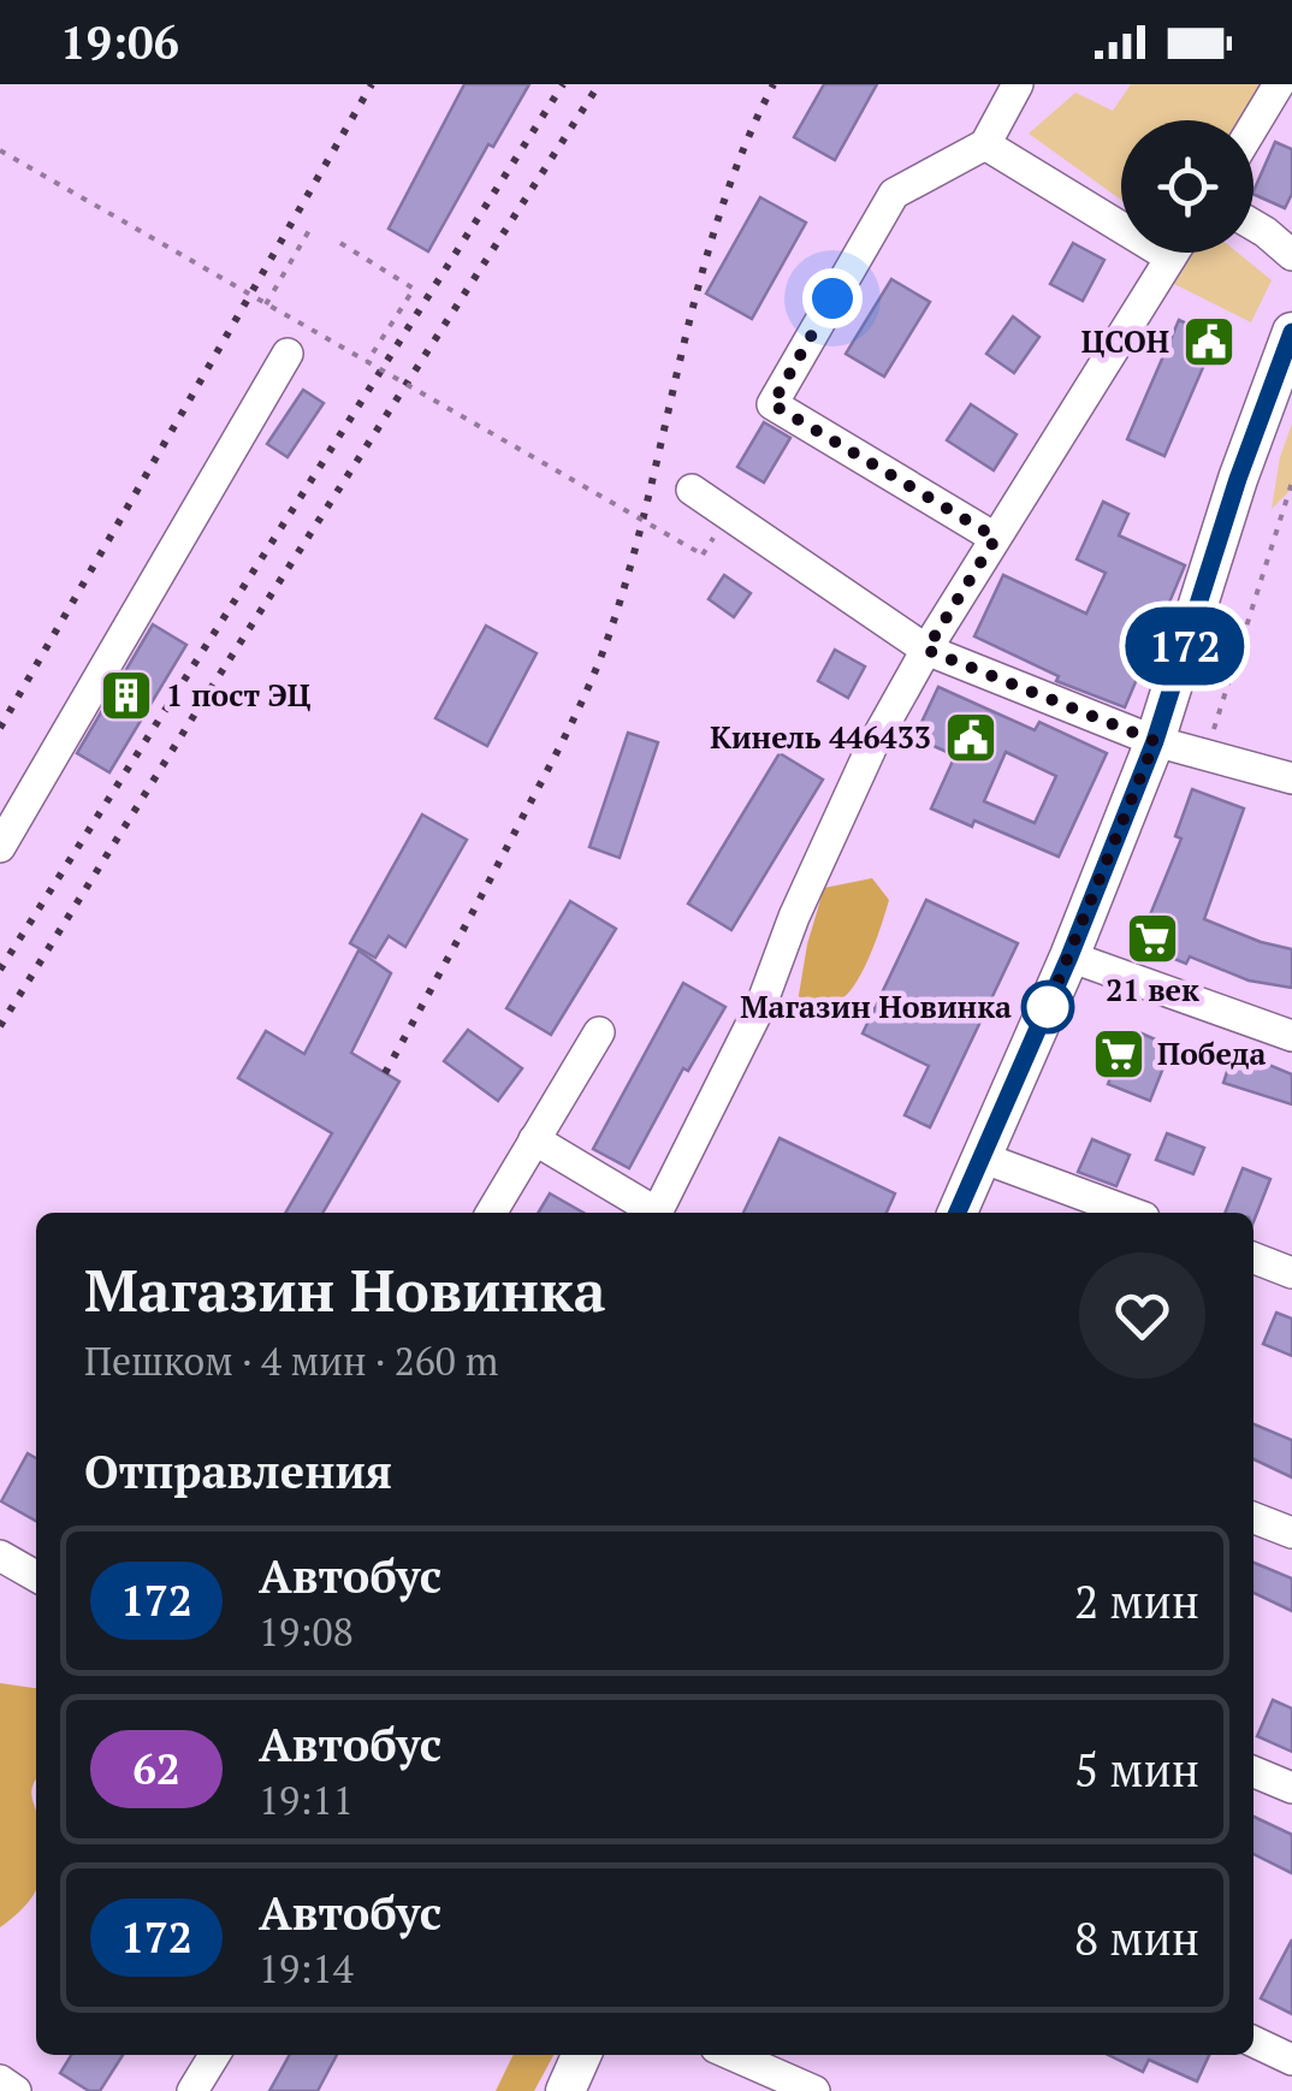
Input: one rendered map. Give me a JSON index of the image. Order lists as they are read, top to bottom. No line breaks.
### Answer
{"places":{"public building":["ЦСОН","Кинель 446433"],"building":["1 пост ЭЦ"],"supermarket":["21 век","Победа"],"other":["Магазин Новинка"]},"lines":["bus line 172"],"page":{"status":"19:06","on_map":"172","heading":[["Магазин Новинка","Пешком · 4 мин · 260 m"],"Отправления"],"list":[{"mark":"172","name":"Автобус","note":"19:08","value":"2 мин"},{"mark":"62","name":"Автобус","note":"19:11","value":"5 мин"},{"mark":"172","name":"Автобус","note":"19:14","value":"8 мин"}]}}
